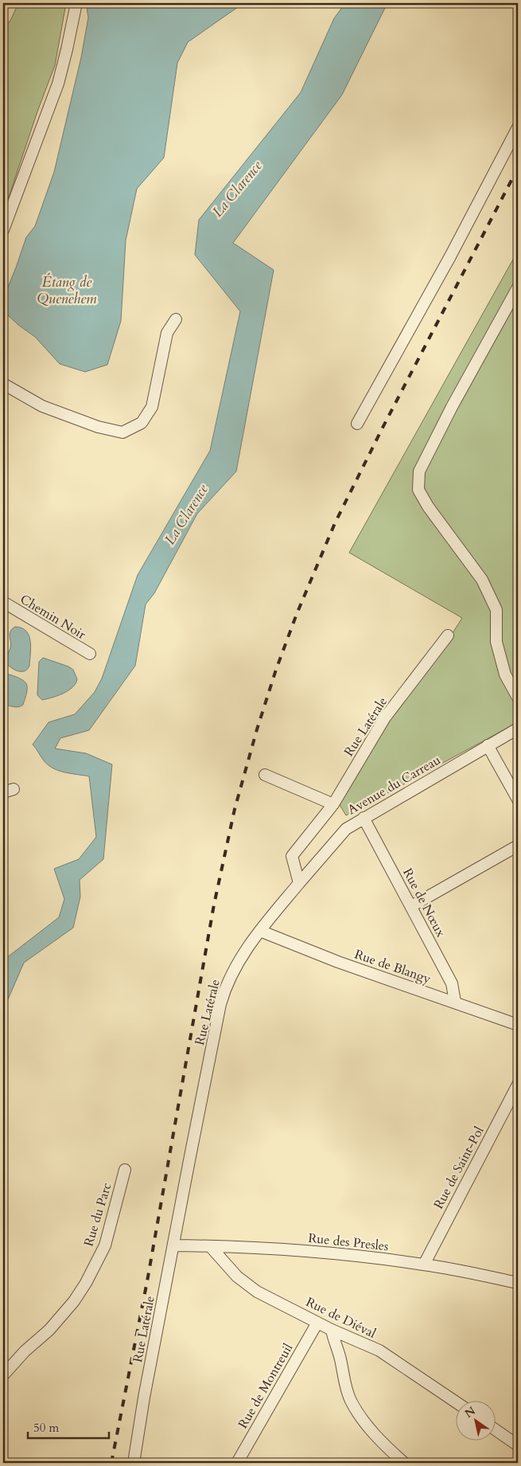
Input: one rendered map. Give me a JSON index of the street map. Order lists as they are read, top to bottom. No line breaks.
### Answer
{"streets":{"street":["Chemin Noir","Rue Latérale","Avenue du Carreau","Rue de Nœux","Rue de Blangy","Rue de Saint-Pol","Rue du Parc","Rue des Presles","Rue de Diéval","Rue de Montreuil"]},"crossings":[["Rue Latérale","Avenue du Carreau"],["Rue Latérale","Rue de Blangy"],["Rue Latérale","Rue des Presles"],["Avenue du Carreau","Rue de Nœux"],["Rue de Nœux","Rue de Blangy"],["Rue de Saint-Pol","Rue des Presles"],["Rue des Presles","Rue de Diéval"],["Rue de Diéval","Rue de Montreuil"]],"water":["La Clarence","Étang de Quenehem"],"scale_bar":"50 m","north":"top left"}
